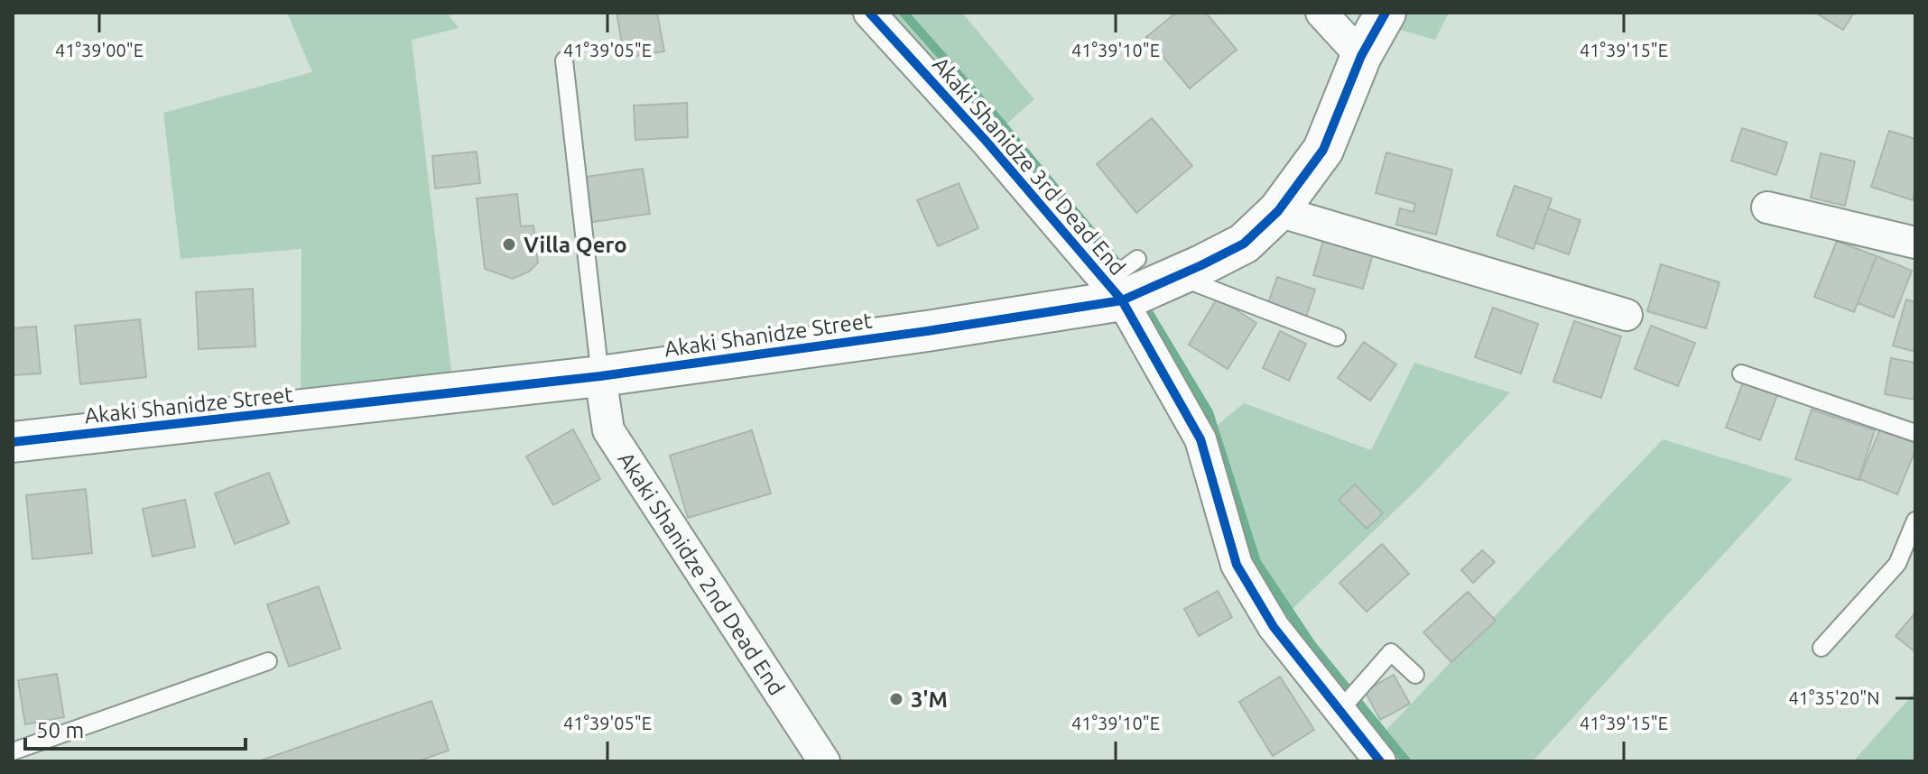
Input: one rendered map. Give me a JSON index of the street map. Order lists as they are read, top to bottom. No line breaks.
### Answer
{"streets":{"street":["Akaki Shanidze 3rd Dead End","Akaki Shanidze Street","Akaki Shanidze 2nd Dead End"]},"crossings":[["Akaki Shanidze 3rd Dead End","Akaki Shanidze Street"],["Akaki Shanidze Street","Akaki Shanidze 2nd Dead End"]],"places":["Villa Qero","3'M"],"scale_bar":"50 m","coordinates":["41°39'00\"E","41°39'05\"E","41°39'10\"E","41°39'15\"E","41°35'20\"N"]}
